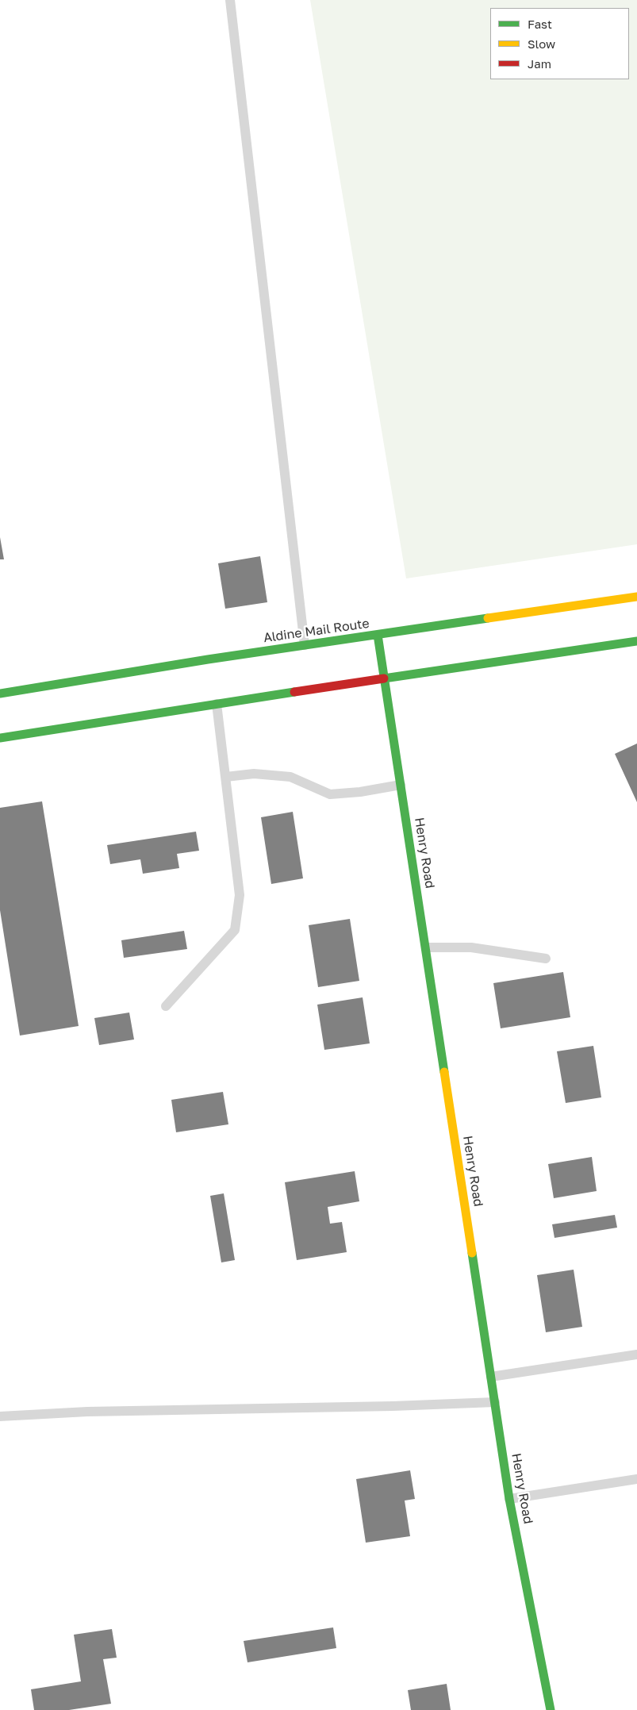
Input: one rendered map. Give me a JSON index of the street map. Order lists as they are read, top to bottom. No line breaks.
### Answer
{"streets":{"main road":["Aldine Mail Route","Henry Road"]},"crossings":[["Aldine Mail Route","Henry Road"]],"legend":["Fast","Slow","Jam"]}
